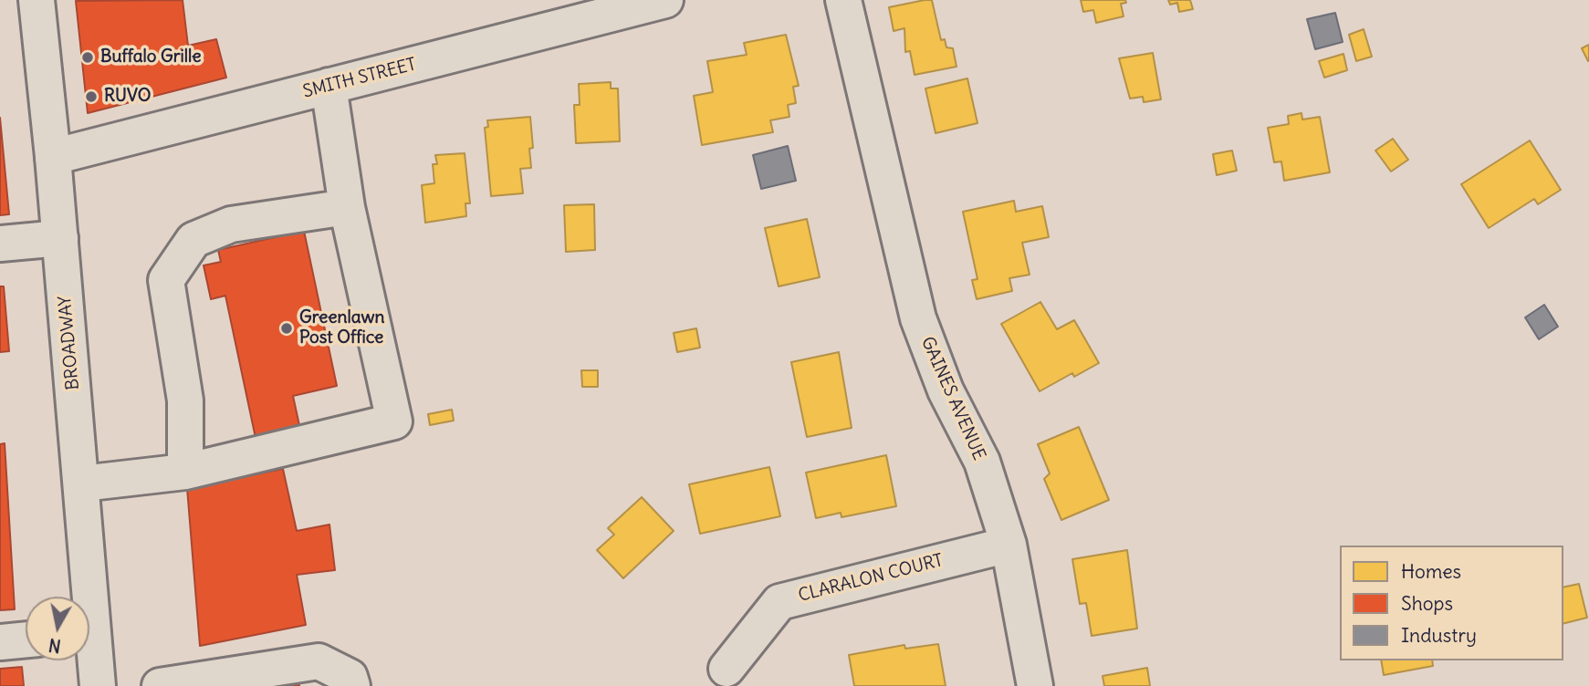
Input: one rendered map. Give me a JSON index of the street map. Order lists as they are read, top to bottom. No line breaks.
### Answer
{"streets":{"street":["SMITH STREET","BROADWAY","GAINES AVENUE","CLARALON COURT"]},"crossings":[["SMITH STREET","BROADWAY"],["GAINES AVENUE","CLARALON COURT"]],"places":["Buffalo Grille","RUVO","Greenlawn Post Office"],"legend":["Homes","Shops","Industry"],"north":"bottom"}
